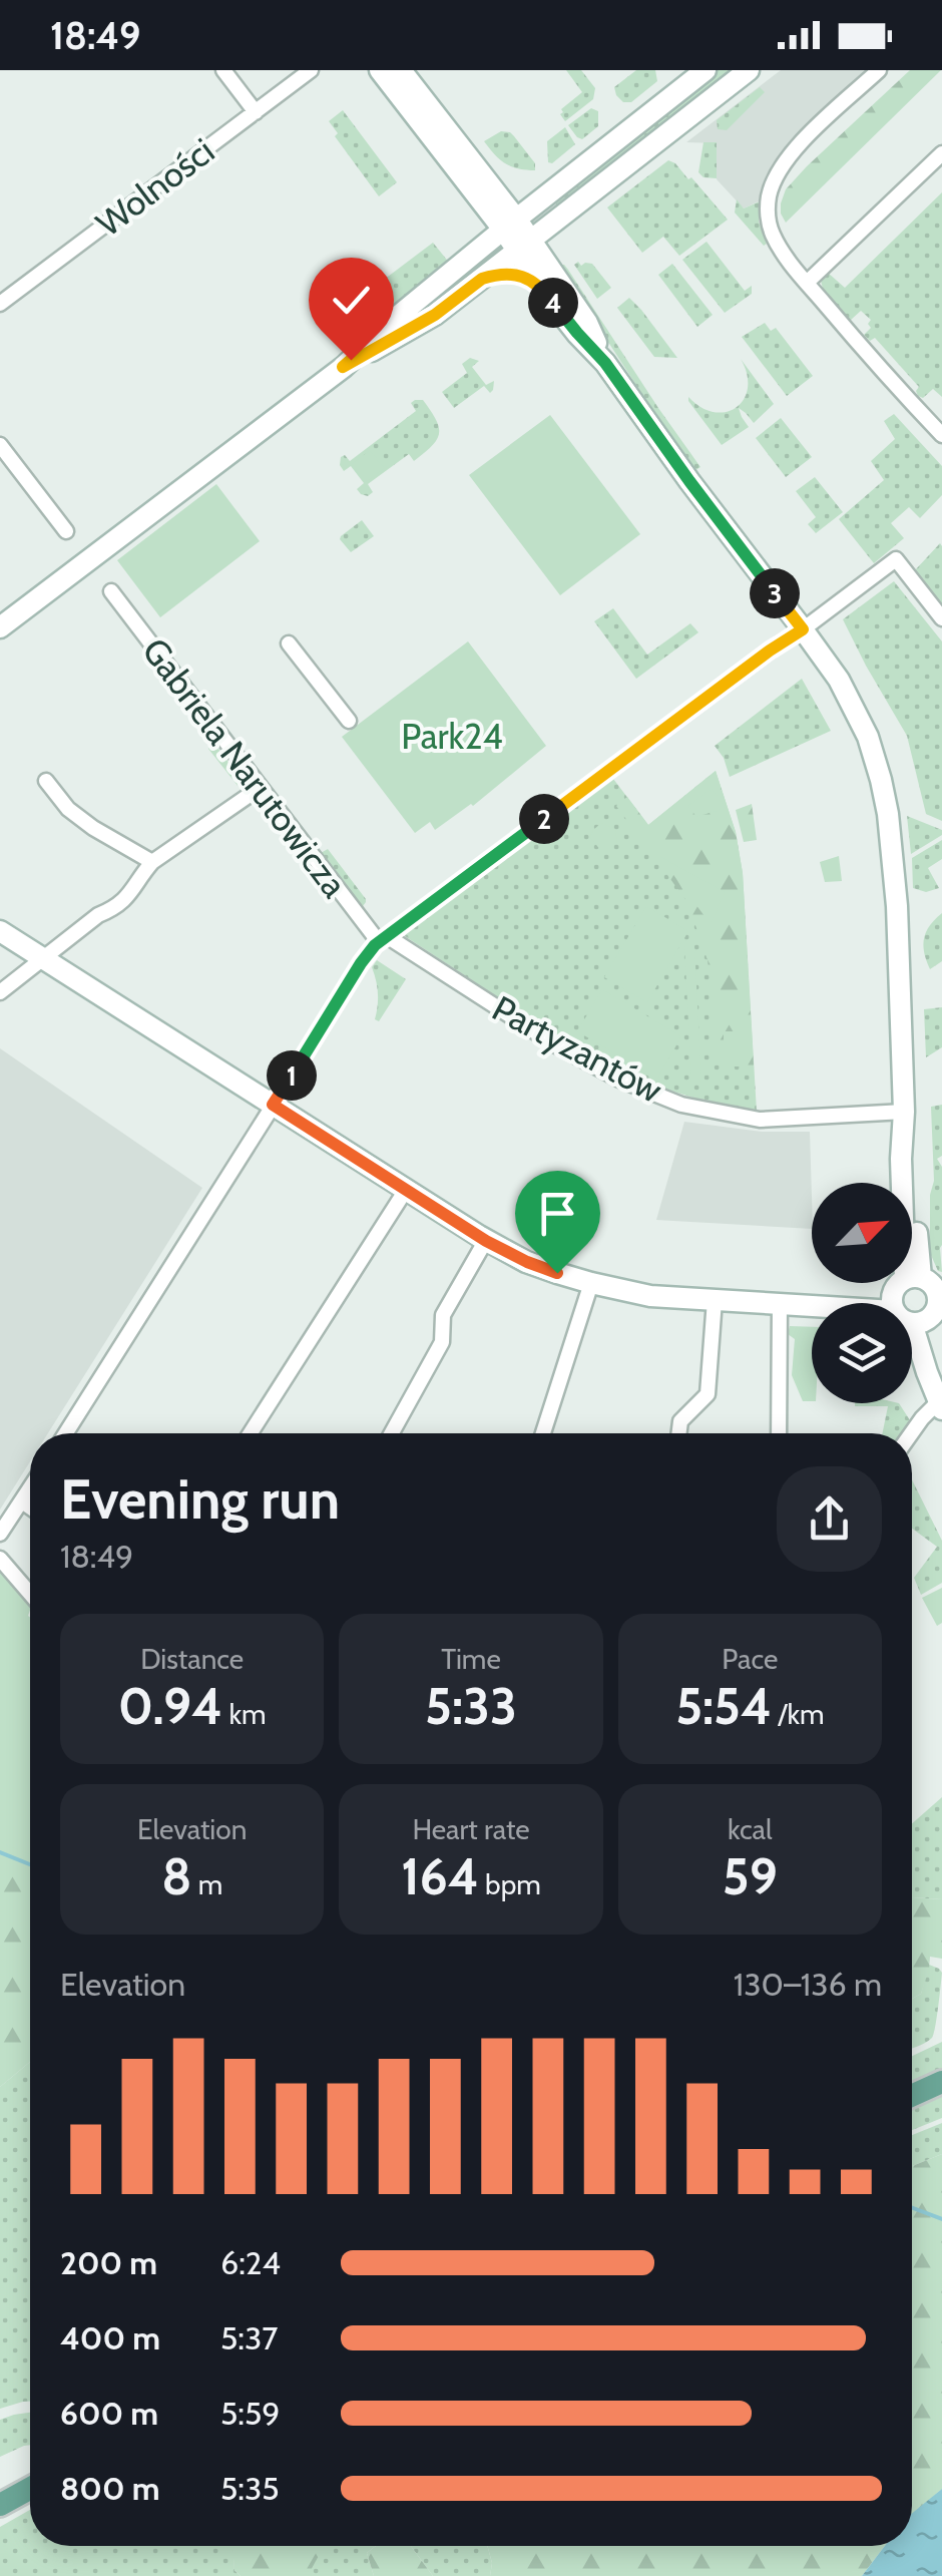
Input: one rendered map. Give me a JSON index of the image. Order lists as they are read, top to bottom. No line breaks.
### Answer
{"streets":{"street":["Wolności","Gabriela Narutowicza","Partyzantów"]},"crossings":[["Gabriela Narutowicza","Partyzantów"]],"parks":["Park24"],"north":"top right","page":{"status":"18:49","pins":["4","3","2","1"],"heading":["Evening run","18:49"],"stats":[["Distance","0.94 km"],["Time","5:33"],["Pace","5:54 /km"],["Elevation","8 m"],["Heart rate","164 bpm"],["kcal","59"]],"chart":["Elevation","130–136 m"],"list":[{"name":"200 m","note":"6:24"},{"name":"400 m","note":"5:37"},{"name":"600 m","note":"5:59"},{"name":"800 m","note":"5:35"}]}}
